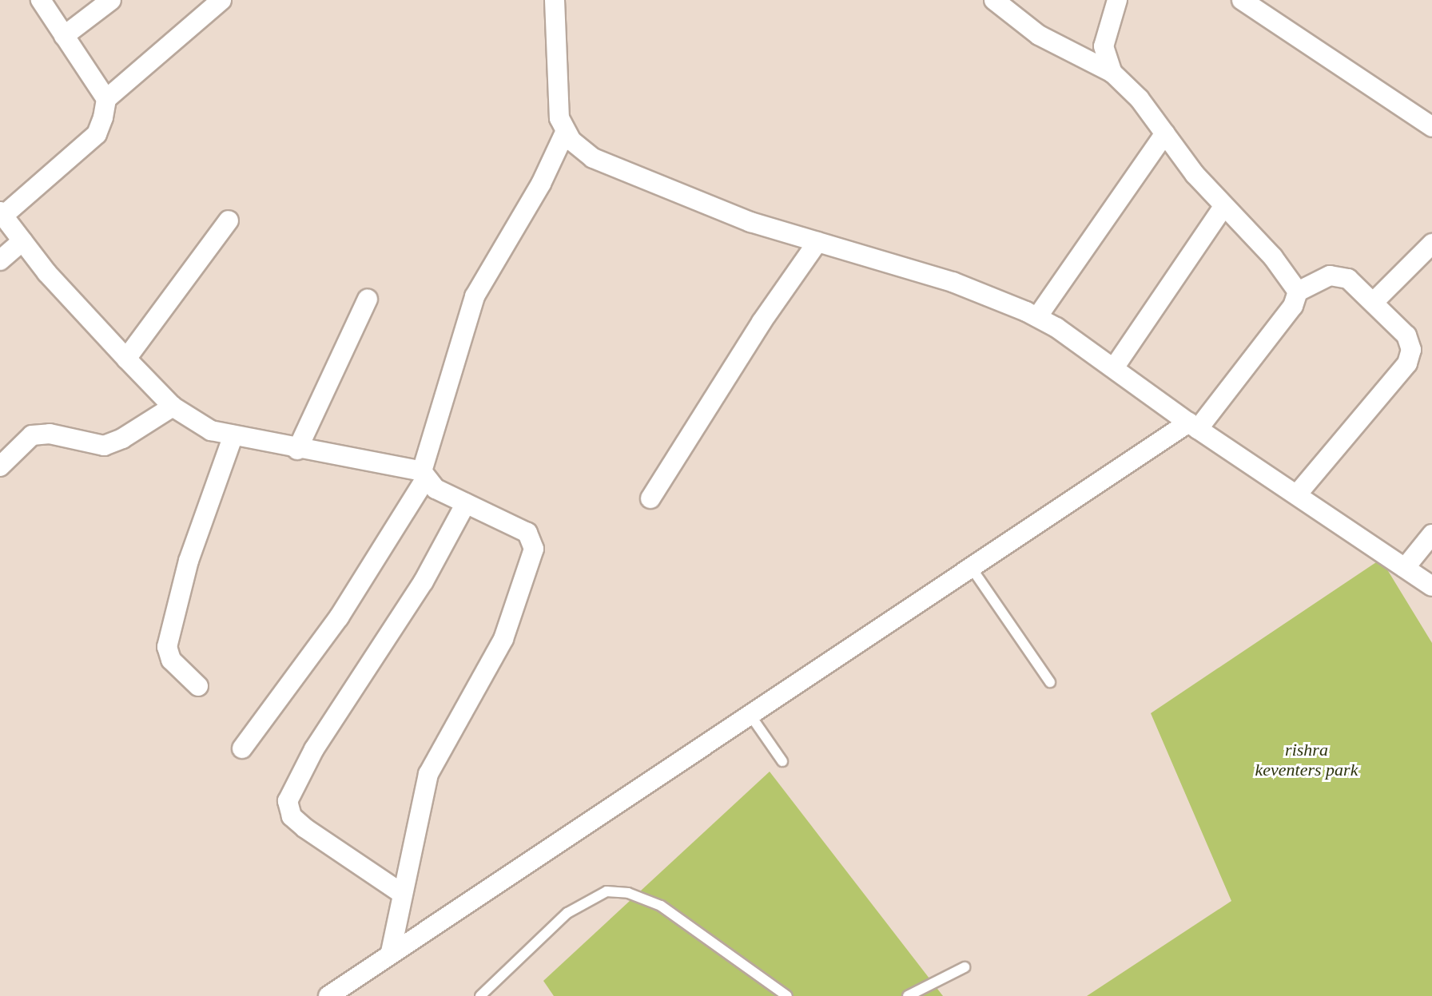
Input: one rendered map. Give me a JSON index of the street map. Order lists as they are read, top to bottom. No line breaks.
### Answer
{"parks":["rishra keventers park"]}
